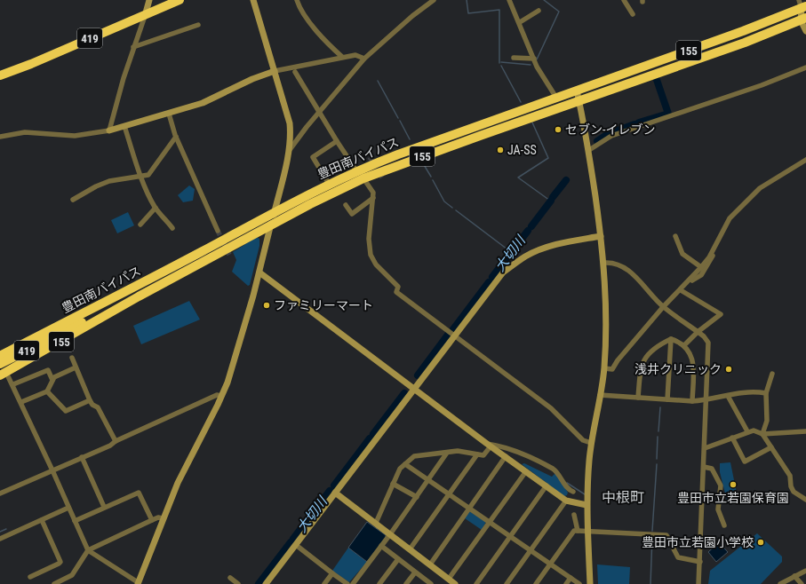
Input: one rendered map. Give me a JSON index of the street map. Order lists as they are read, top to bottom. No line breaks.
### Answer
{"streets":{"highway":["419","155","豊田南バイパス"]},"crossings":[["419","豊田南バイパス"],["155","豊田南バイパス"]],"districts":["中根町"],"water":["大切川"],"places":["セブン-イレブン","JA-SS","ファミリーマート","浅井クリニック","豊田市立若園保育園","豊田市立若園小学校"]}
